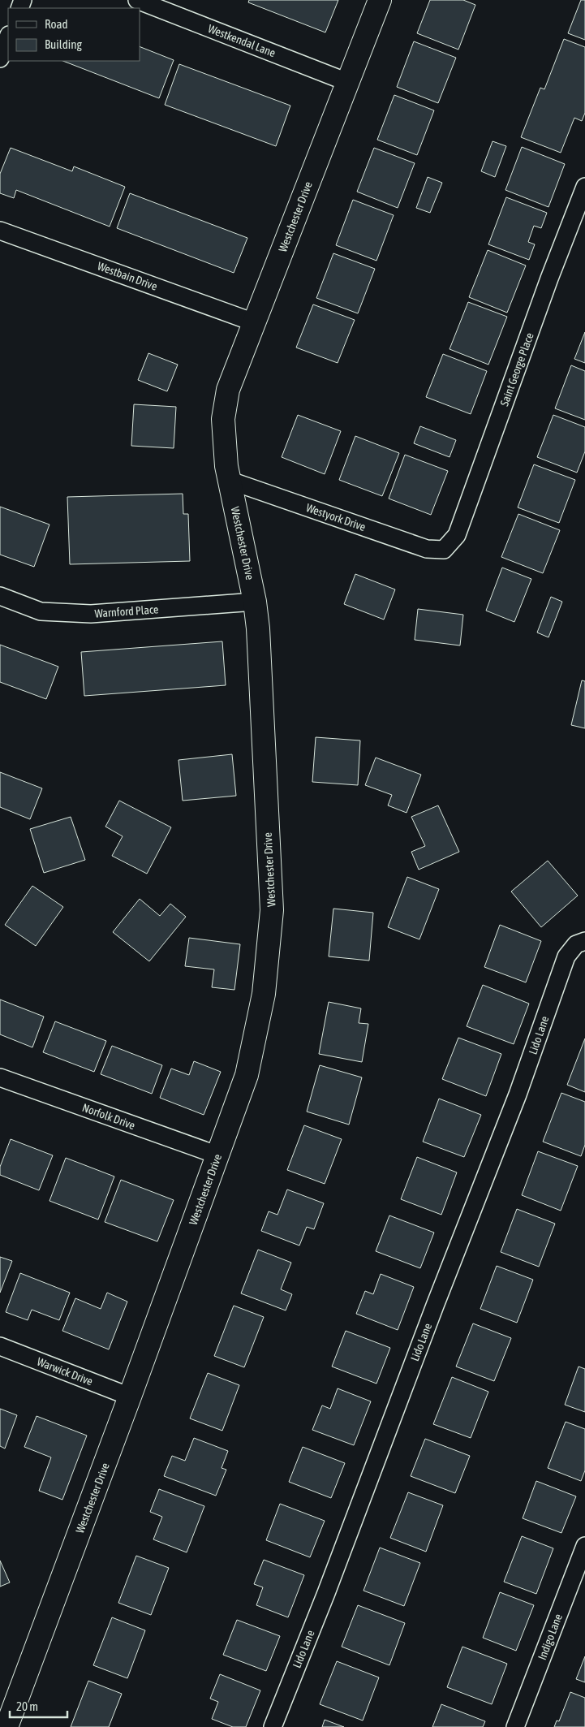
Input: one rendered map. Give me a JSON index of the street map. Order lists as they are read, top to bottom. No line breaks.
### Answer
{"streets":{"street":["Westkendal Lane","Westchester Drive","Westbain Drive","Saint George Place","Westyork Drive","Warnford Place","Lido Lane","Norfolk Drive","Warwick Drive","Indigo Lane"]},"crossings":[["Westkendal Lane","Westchester Drive"],["Westchester Drive","Westbain Drive"],["Westchester Drive","Westyork Drive"],["Westchester Drive","Warnford Place"],["Westchester Drive","Norfolk Drive"],["Westchester Drive","Warwick Drive"],["Saint George Place","Westyork Drive"]],"legend":["Road","Building"],"scale_bar":"20 m"}
